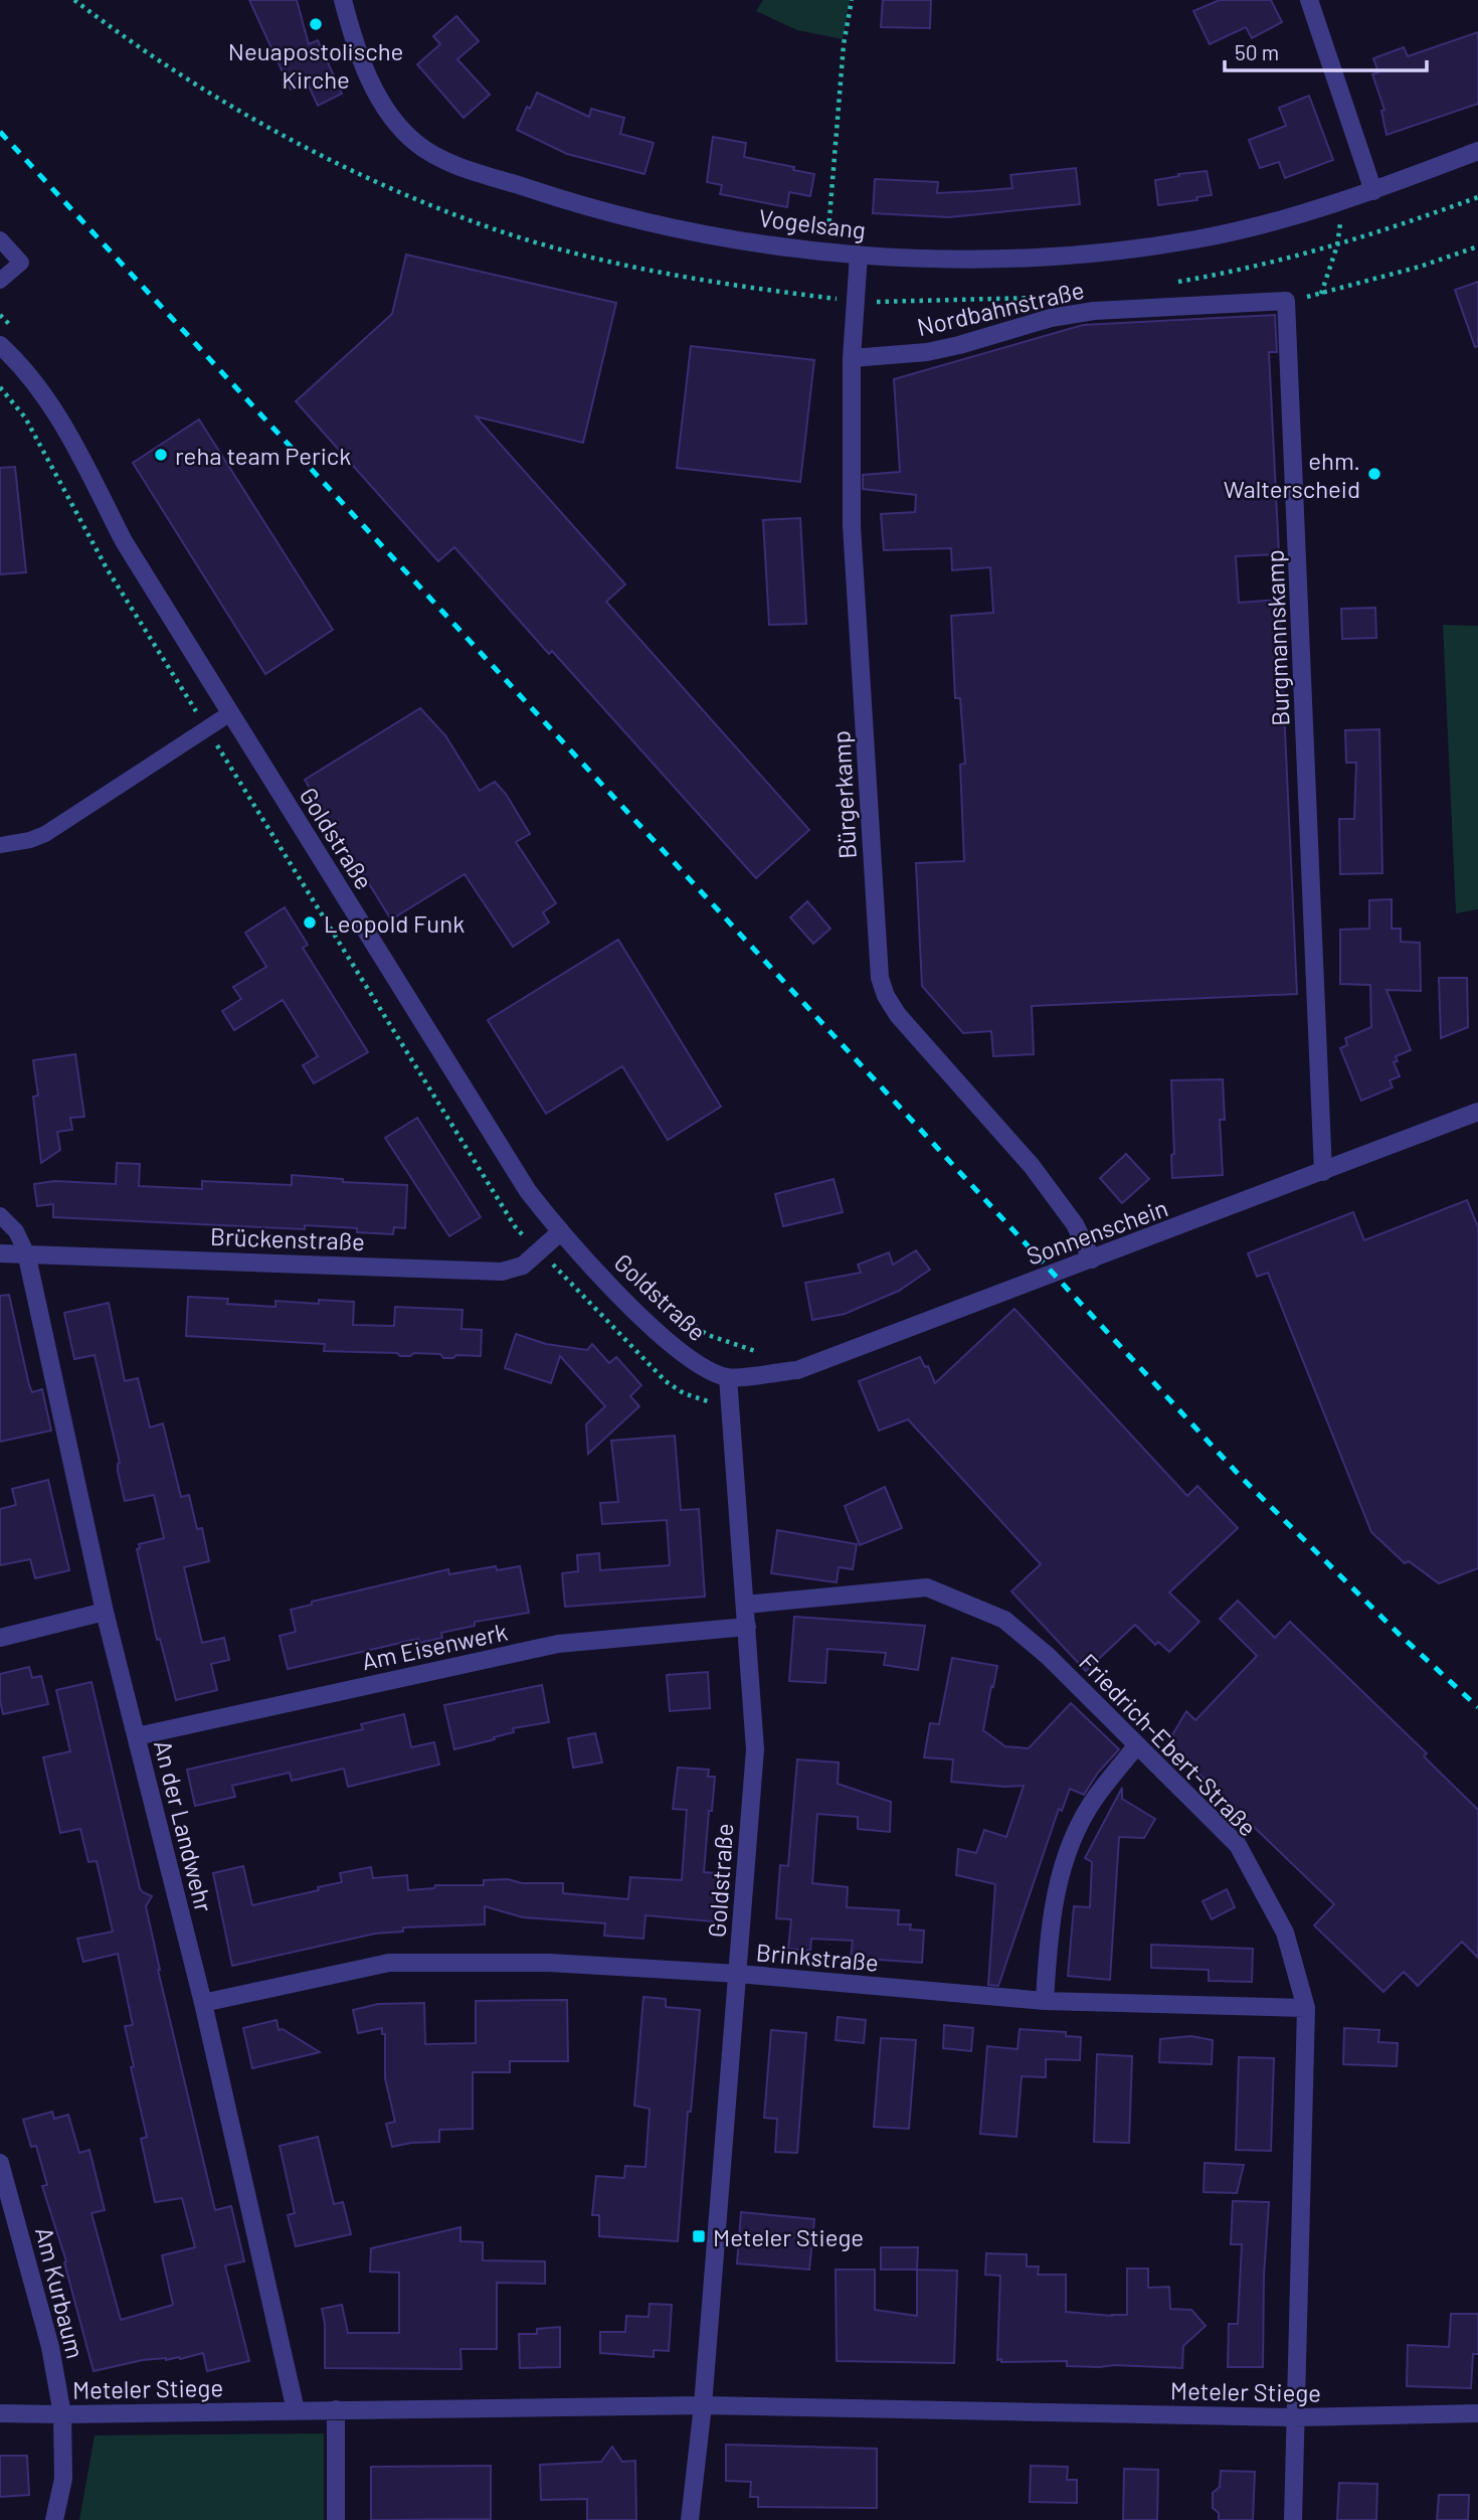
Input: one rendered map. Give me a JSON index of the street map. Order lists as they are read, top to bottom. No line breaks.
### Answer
{"streets":{"street":["Vogelsang","Nordbahnstraße","Burgmannskamp","Bürgerkamp","Goldstraße","Sonnenschein","Brückenstraße","Am Eisenwerk","Friedrich-Ebert-Straße","An der Landwehr","Brinkstraße","Am Kurbaum","Meteler Stiege"]},"crossings":[["Vogelsang","Bürgerkamp"],["Nordbahnstraße","Burgmannskamp"],["Nordbahnstraße","Bürgerkamp"],["Burgmannskamp","Sonnenschein"],["Bürgerkamp","Sonnenschein"],["Goldstraße","Sonnenschein"],["Goldstraße","Brückenstraße"],["Goldstraße","Am Eisenwerk"],["Goldstraße","Friedrich-Ebert-Straße"],["Goldstraße","Brinkstraße"],["Goldstraße","Meteler Stiege"],["Brückenstraße","An der Landwehr"],["Am Eisenwerk","An der Landwehr"],["Friedrich-Ebert-Straße","Brinkstraße"],["Friedrich-Ebert-Straße","Meteler Stiege"],["An der Landwehr","Brinkstraße"],["An der Landwehr","Meteler Stiege"],["Am Kurbaum","Meteler Stiege"]],"places":{"other":["Neuapostolische Kirche","reha team Perick","ehm. Walterscheid","Leopold Funk"],"transit":["Meteler Stiege"]},"scale_bar":"50 m"}
